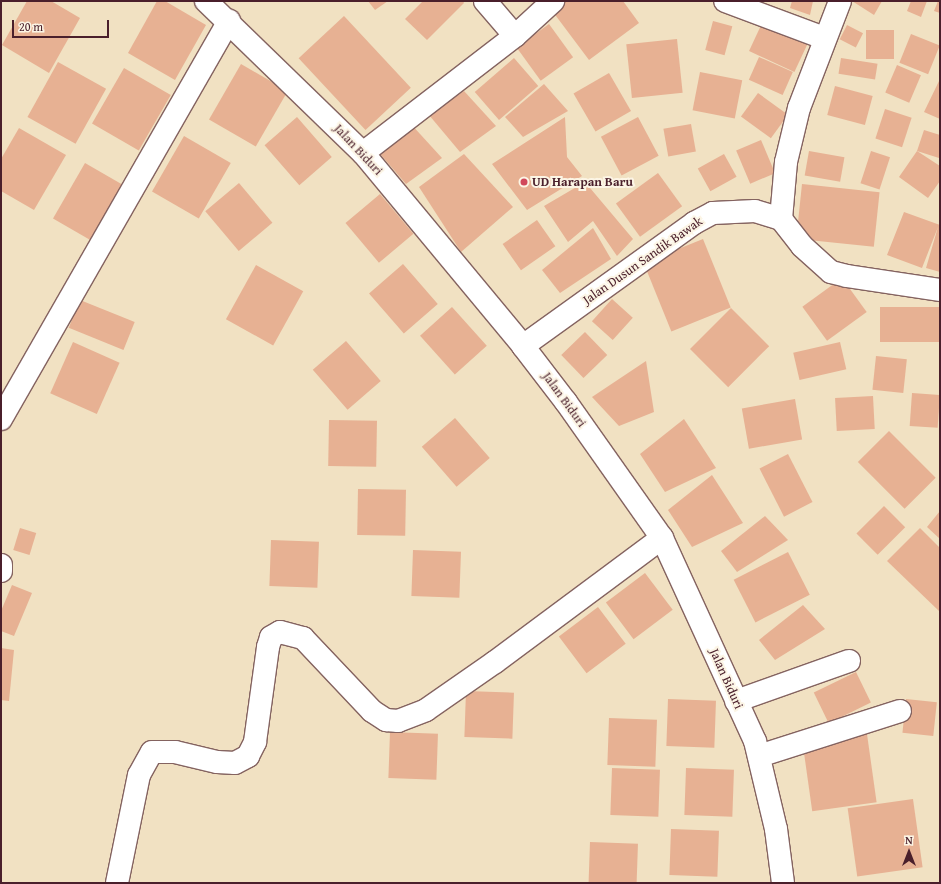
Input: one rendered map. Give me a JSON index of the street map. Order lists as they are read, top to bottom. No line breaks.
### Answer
{"streets":{"street":["Jalan Biduri","Jalan Dusun Sandik Bawak"]},"crossings":[["Jalan Biduri","Jalan Dusun Sandik Bawak"]],"places":["UD Harapan Baru"],"scale_bar":"20 m","north":"top"}
